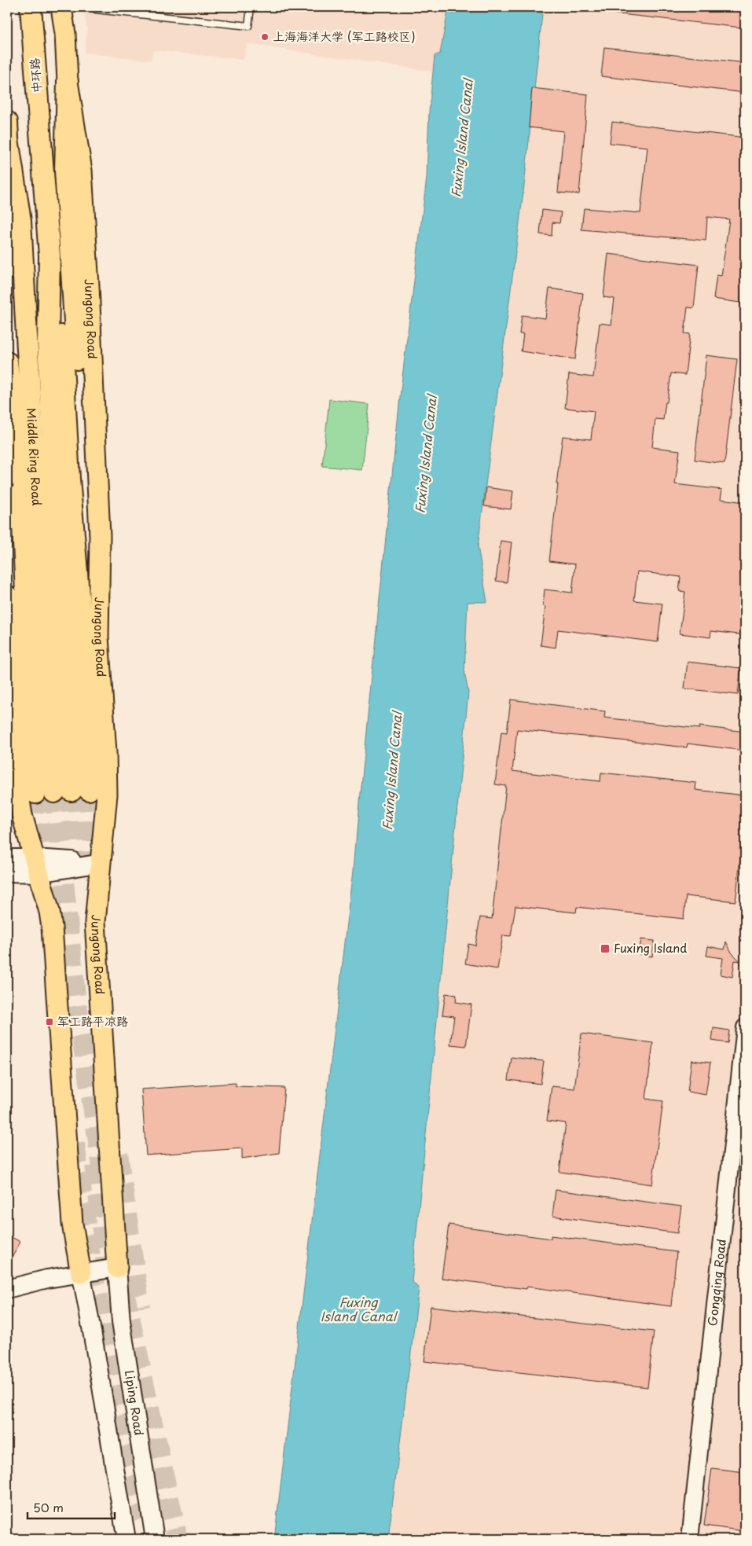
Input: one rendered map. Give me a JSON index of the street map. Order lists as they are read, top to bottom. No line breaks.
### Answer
{"streets":{"highway":["中环路","Middle Ring Road"],"main road":["Jungong Road","Liping Road"],"street":["Gongqing Road"]},"crossings":[["中环路","Middle Ring Road"],["Jungong Road","Liping Road"]],"water":["Fuxing Island Canal"],"places":{"other":["上海海洋大学 (军工路校区)"],"transit":["Fuxing Island","军工路平凉路"]},"scale_bar":"50 m"}
